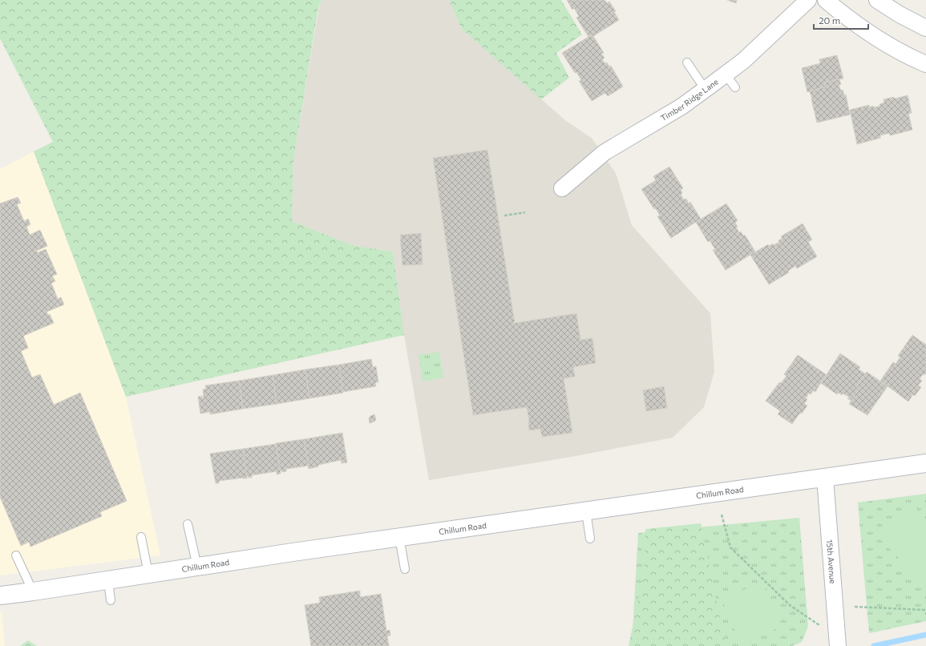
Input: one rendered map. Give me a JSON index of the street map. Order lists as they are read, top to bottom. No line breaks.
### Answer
{"streets":{"main road":["Chillum Road"],"street":["Timber Ridge Lane","15th Avenue"]},"crossings":[["Chillum Road","15th Avenue"]],"scale_bar":"20 m"}
